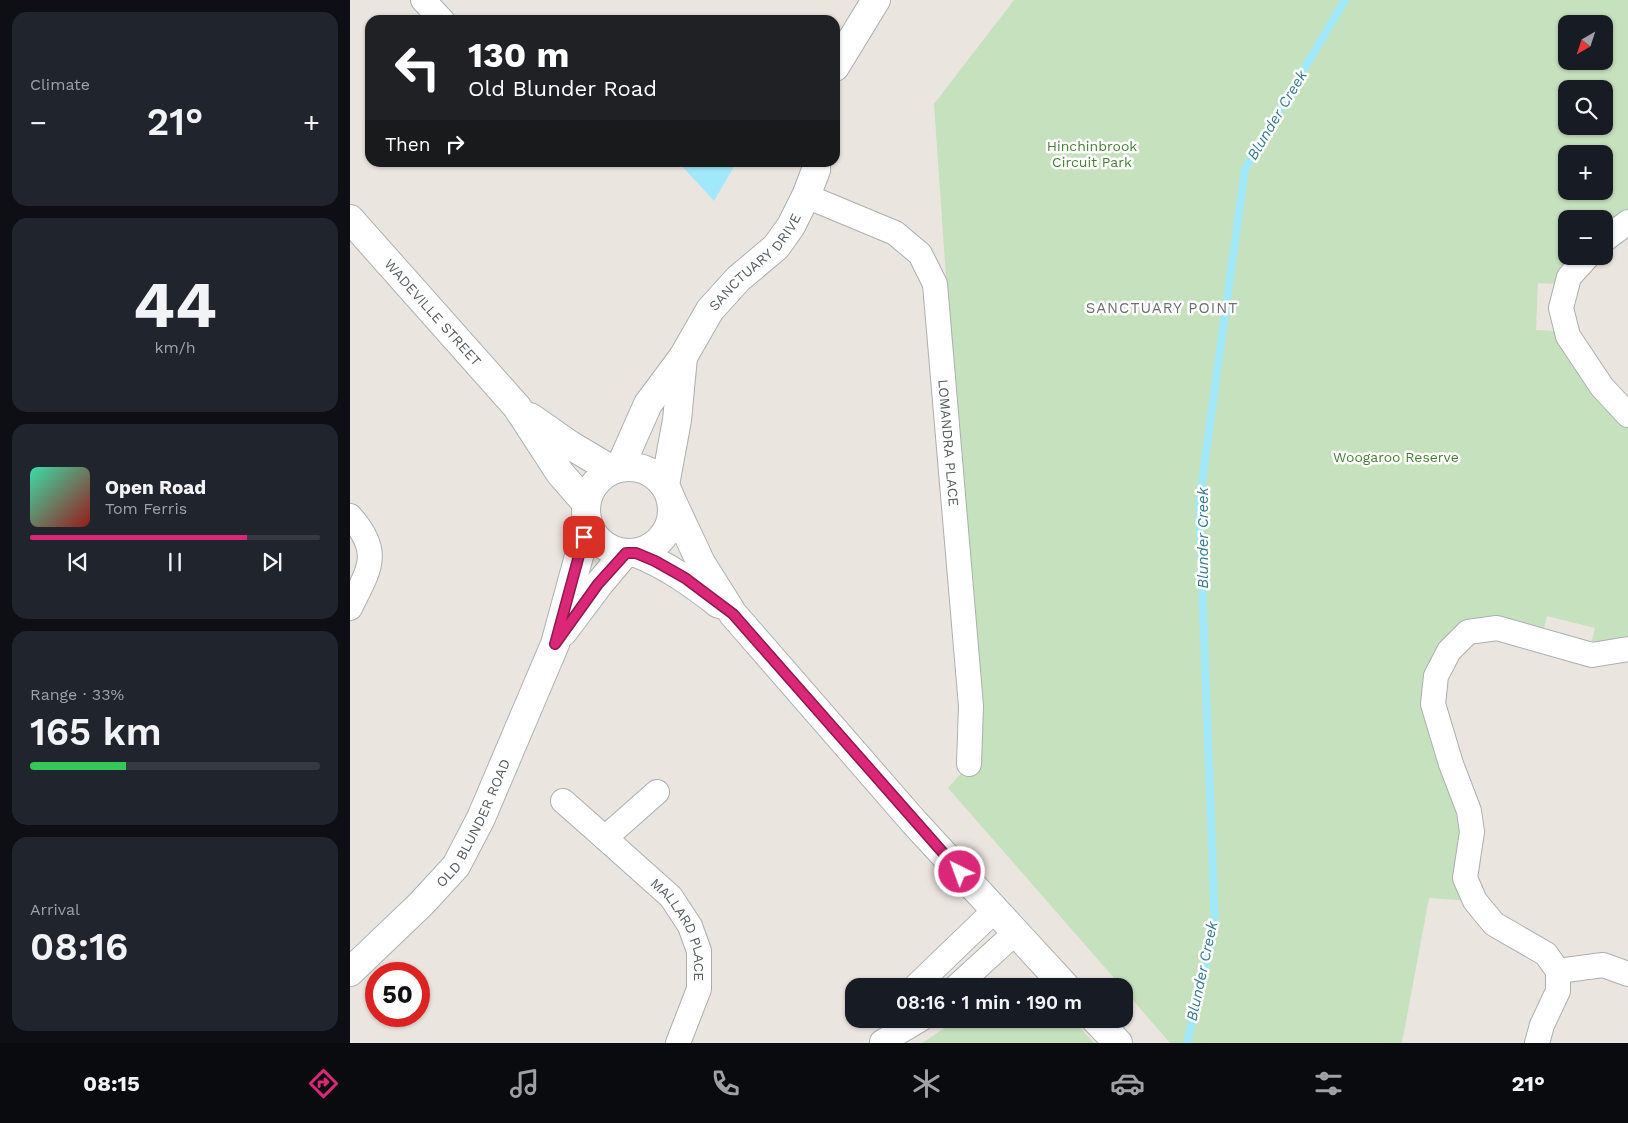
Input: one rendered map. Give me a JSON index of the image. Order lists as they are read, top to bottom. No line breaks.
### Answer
{"streets":{"main road":["SANCTUARY DRIVE","WADEVILLE STREET","OLD BLUNDER ROAD"],"street":["LOMANDRA PLACE","MALLARD PLACE"]},"crossings":[["SANCTUARY DRIVE","WADEVILLE STREET"],["SANCTUARY DRIVE","LOMANDRA PLACE"],["SANCTUARY DRIVE","OLD BLUNDER ROAD"],["WADEVILLE STREET","OLD BLUNDER ROAD"]],"districts":["SANCTUARY POINT"],"water":["Blunder Creek"],"parks":["Hinchinbrook Circuit Park","Woogaroo Reserve"],"north":"bottom left","page":{"tile":["Climate",["44","km/h"],["Range · 33%","165 km"],["Arrival","08:16"]],"map_buttons":["+","−"],"turn":["130 m","Old Blunder Road"],"heat":["−","21°","+"],"then":"Then","song":["Open Road","Tom Ferris"],"limit":"50","trip":"08:16 · 1 min · 190 m","tabs":["08:15","21°"]}}
